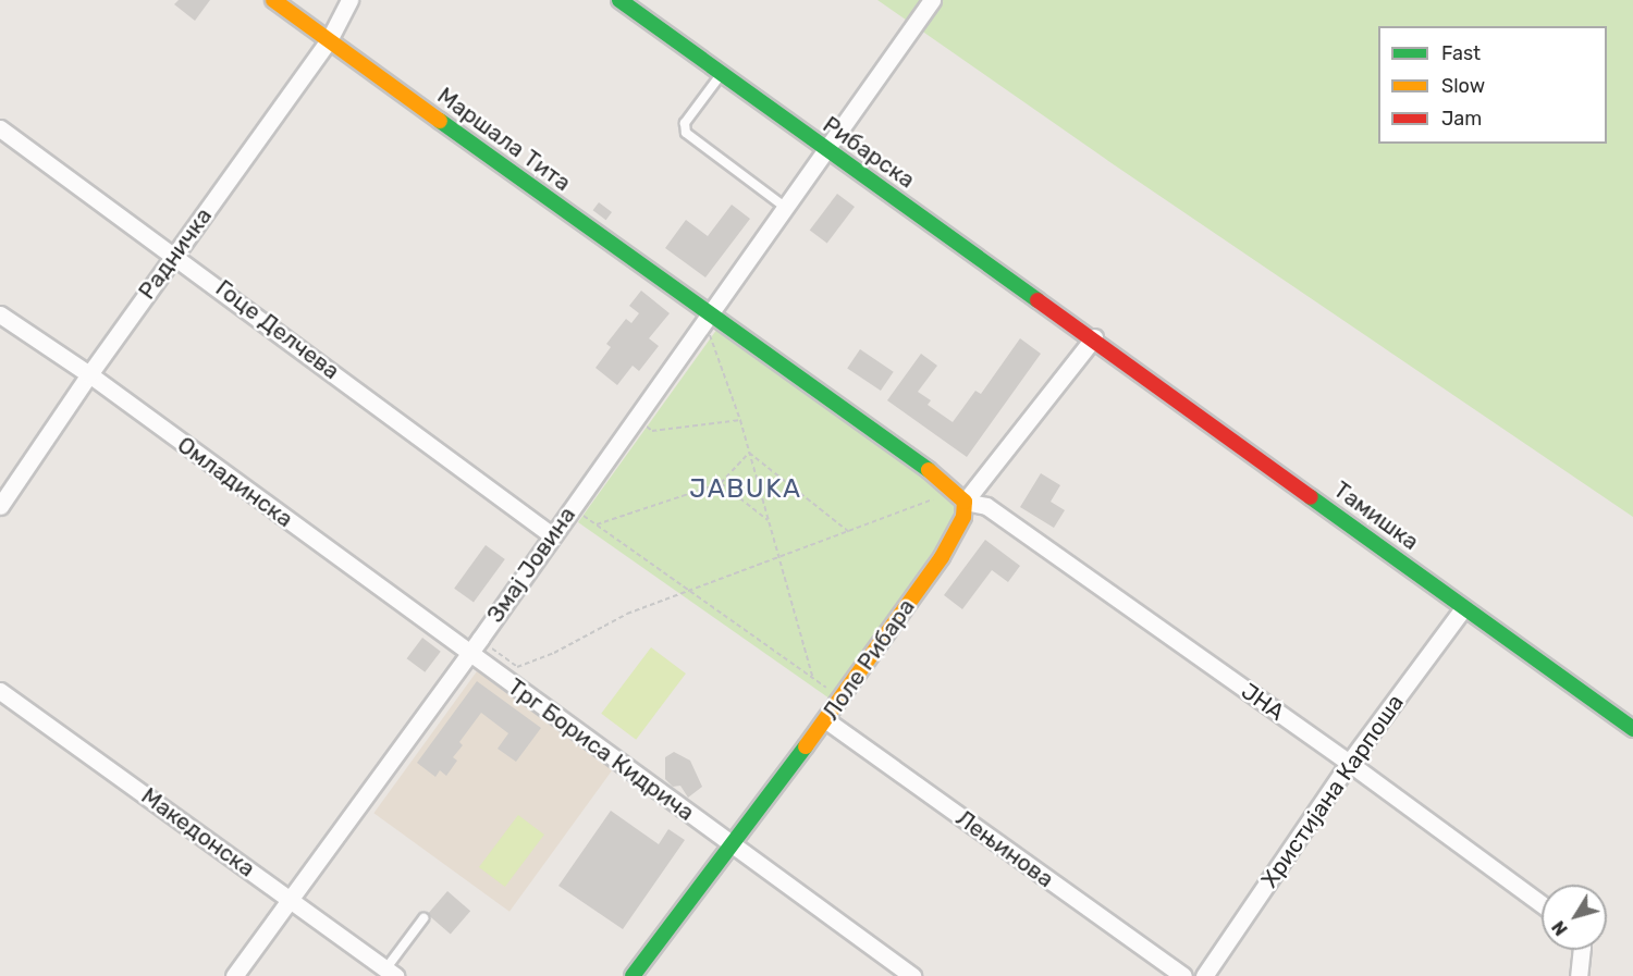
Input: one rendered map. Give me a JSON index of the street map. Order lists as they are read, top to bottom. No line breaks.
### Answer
{"streets":{"main road":["Маршала Тита","Рибарска","Тамишка","Лоле Рибара"],"street":["Радничка","Гоце Делчева","Омладинска","Змај Јовина","ЈНА","Трг Бориса Кидрича","Христијана Карпоша","Македонска","Лењинова"]},"crossings":[["Маршала Тита","Радничка"],["Маршала Тита","Змај Јовина"],["Рибарска","Тамишка"],["Рибарска","Змај Јовина"],["Рибарска","Лоле Рибара"],["Радничка","Гоце Делчева"],["Радничка","Омладинска"],["Гоце Делчева","Змај Јовина"],["Омладинска","Змај Јовина"],["Омладинска","Трг Бориса Кидрича"],["Тамишка","Лоле Рибара"],["Тамишка","Христијана Карпоша"],["Змај Јовина","Трг Бориса Кидрича"],["Змај Јовина","Македонска"],["Лоле Рибара","ЈНА"],["Лоле Рибара","Трг Бориса Кидрича"],["Лоле Рибара","Лењинова"],["ЈНА","Христијана Карпоша"]],"districts":["JABUKA"],"legend":["Fast","Slow","Jam"],"north":"bottom left"}
